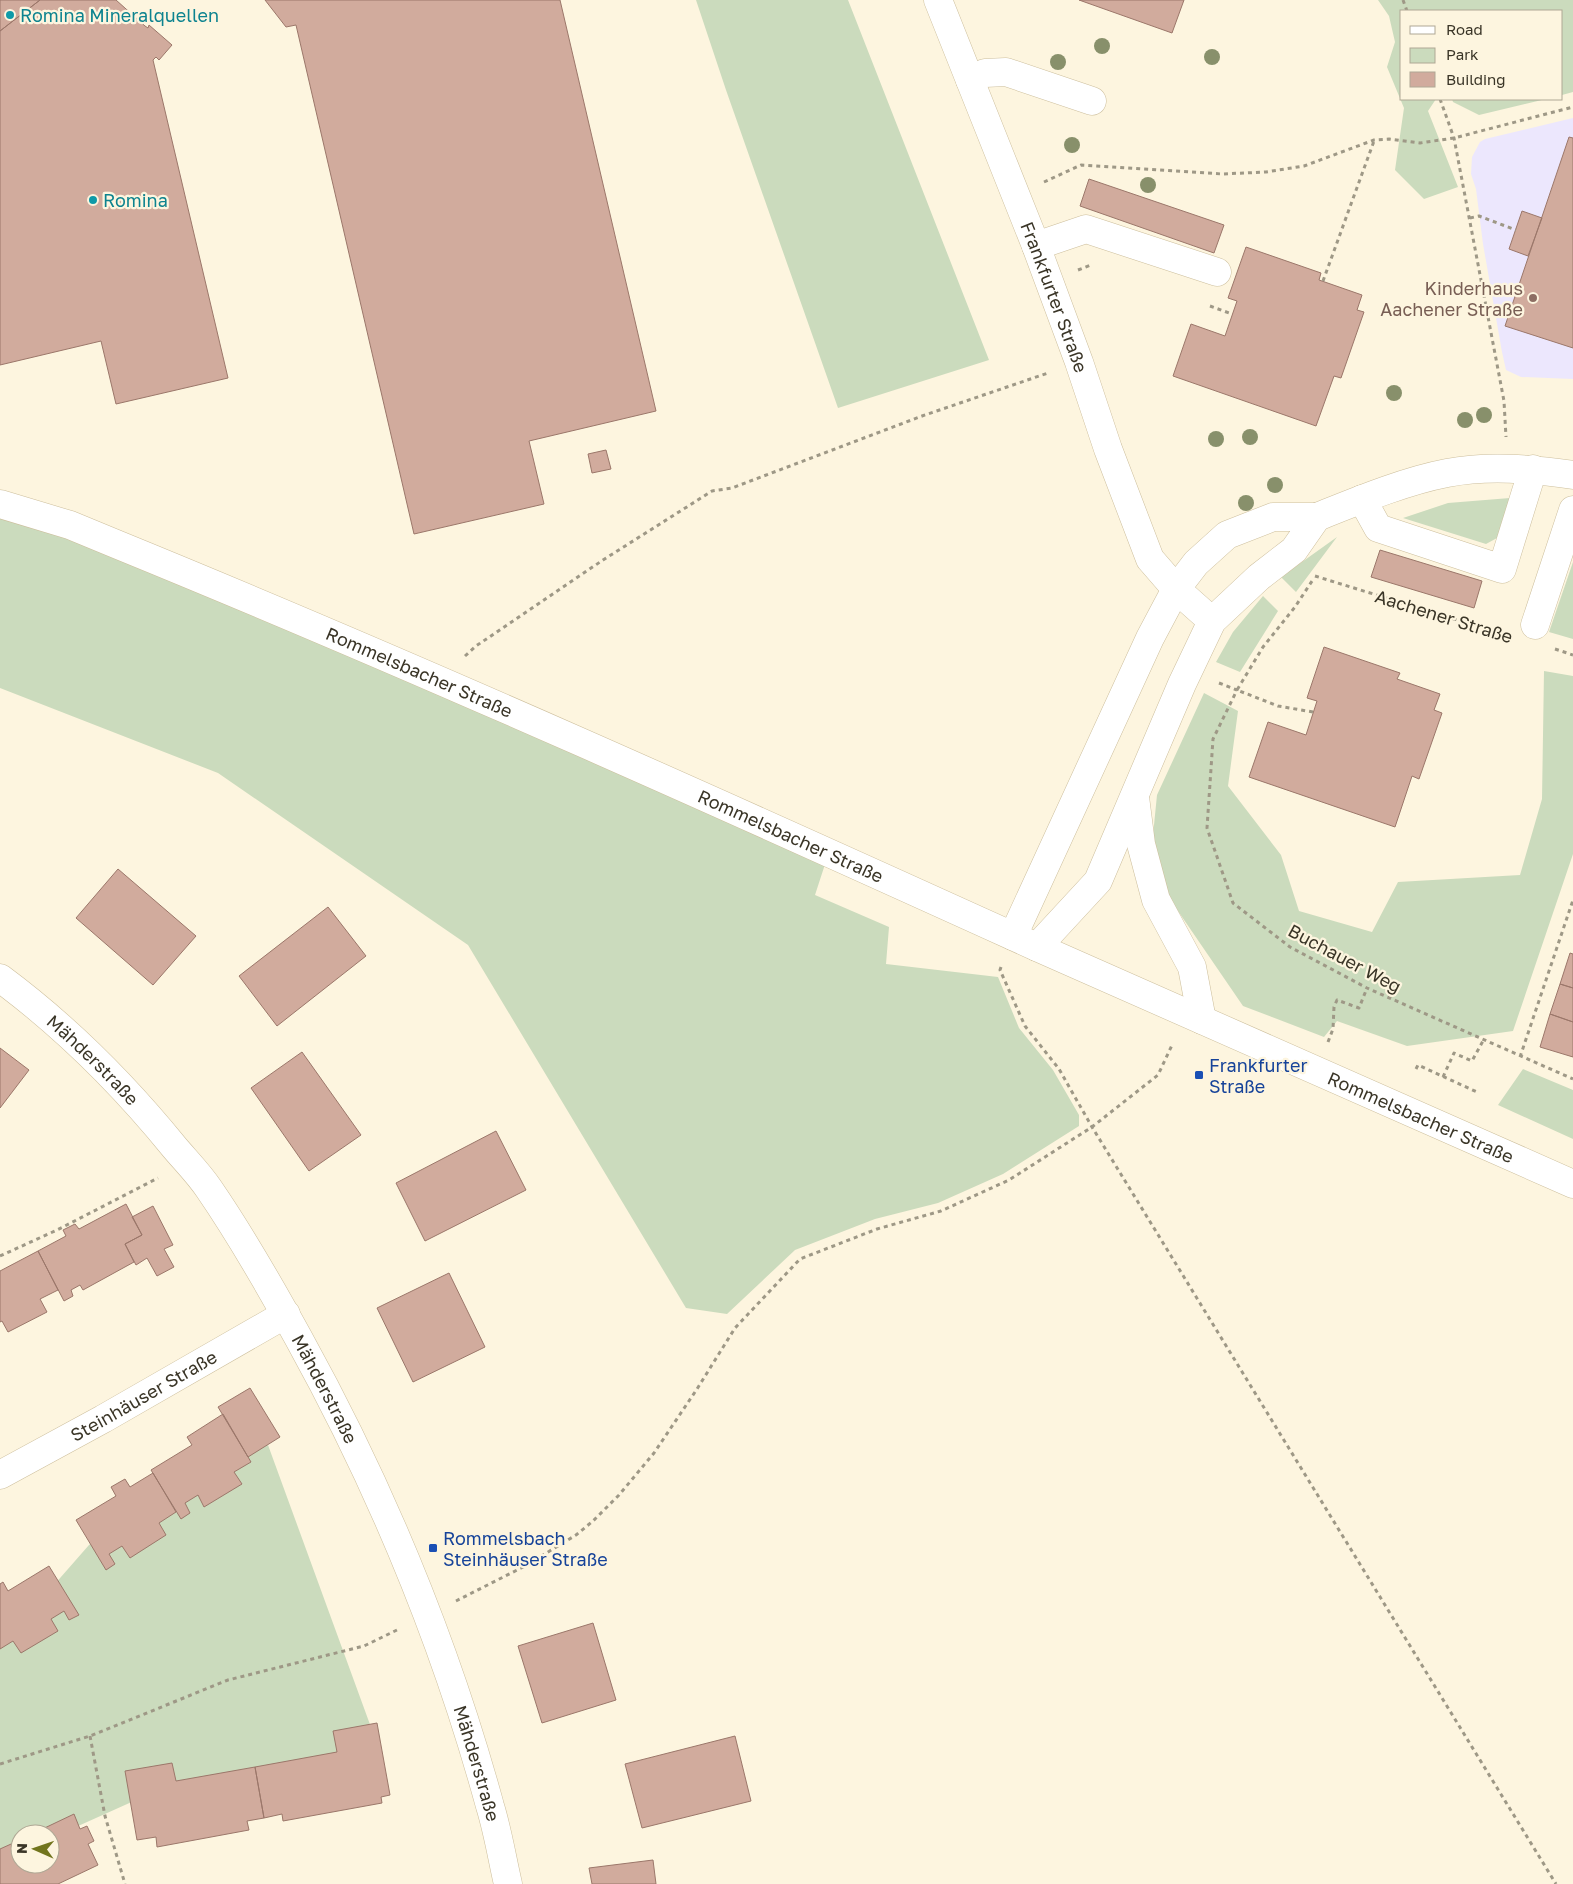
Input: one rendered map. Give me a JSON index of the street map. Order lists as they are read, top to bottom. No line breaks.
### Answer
{"streets":{"street":["Frankfurter Straße","Rommelsbacher Straße","Mähderstraße","Steinhäuser Straße"],"path":["Aachener Straße","Buchauer Weg"]},"crossings":[["Aachener Straße","Buchauer Weg"],["Mähderstraße","Steinhäuser Straße"]],"places":{"other":["Romina Mineralquellen","Romina","Kinderhaus Aachener Straße"],"transit":["Frankfurter Straße","Rommelsbach Steinhäuser Straße"]},"legend":["Road","Park","Building"],"north":"left"}
